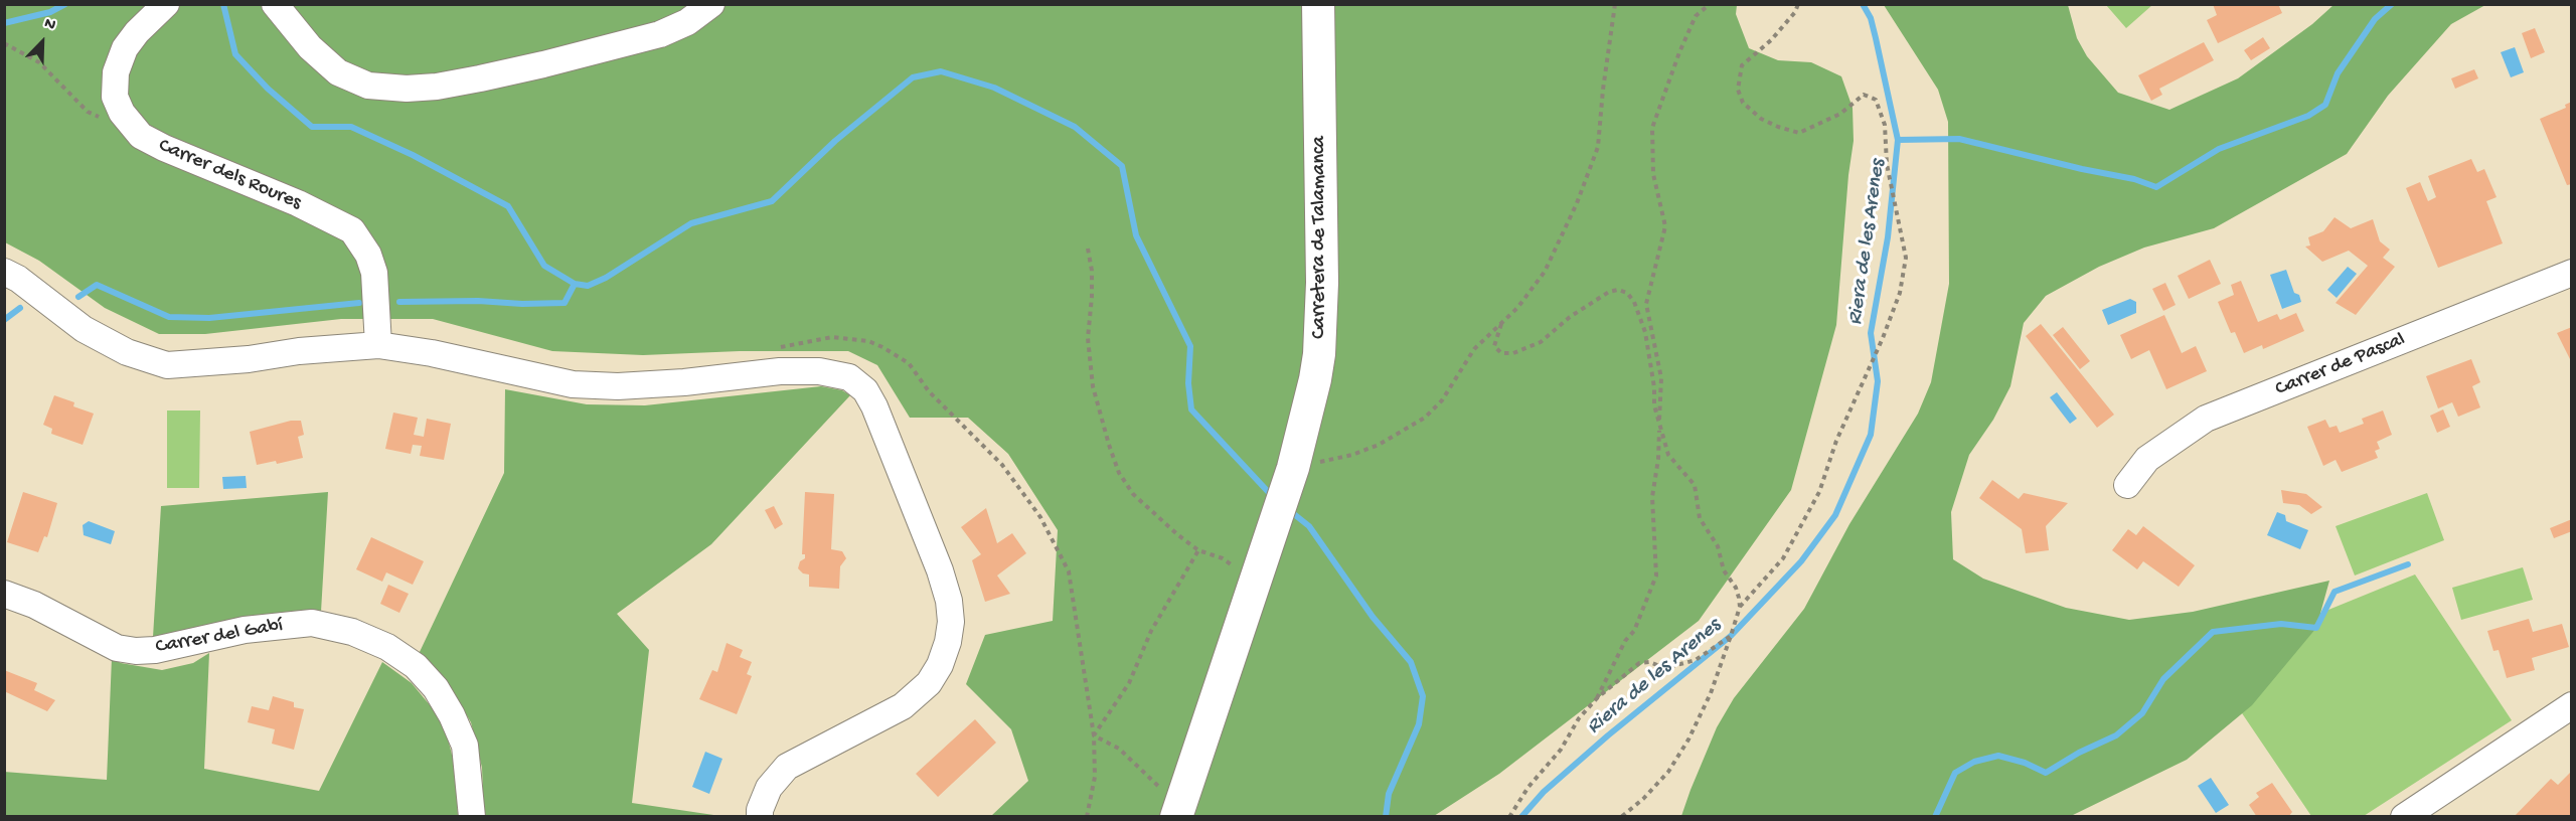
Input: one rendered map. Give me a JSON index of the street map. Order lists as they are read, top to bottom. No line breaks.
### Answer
{"streets":{"street":["Carrer dels Roures","Carretera de Talamanca","Carrer de Pascal","Carrer del Gabí"]},"water":["Riera de les Arenes"],"north":"top right"}
